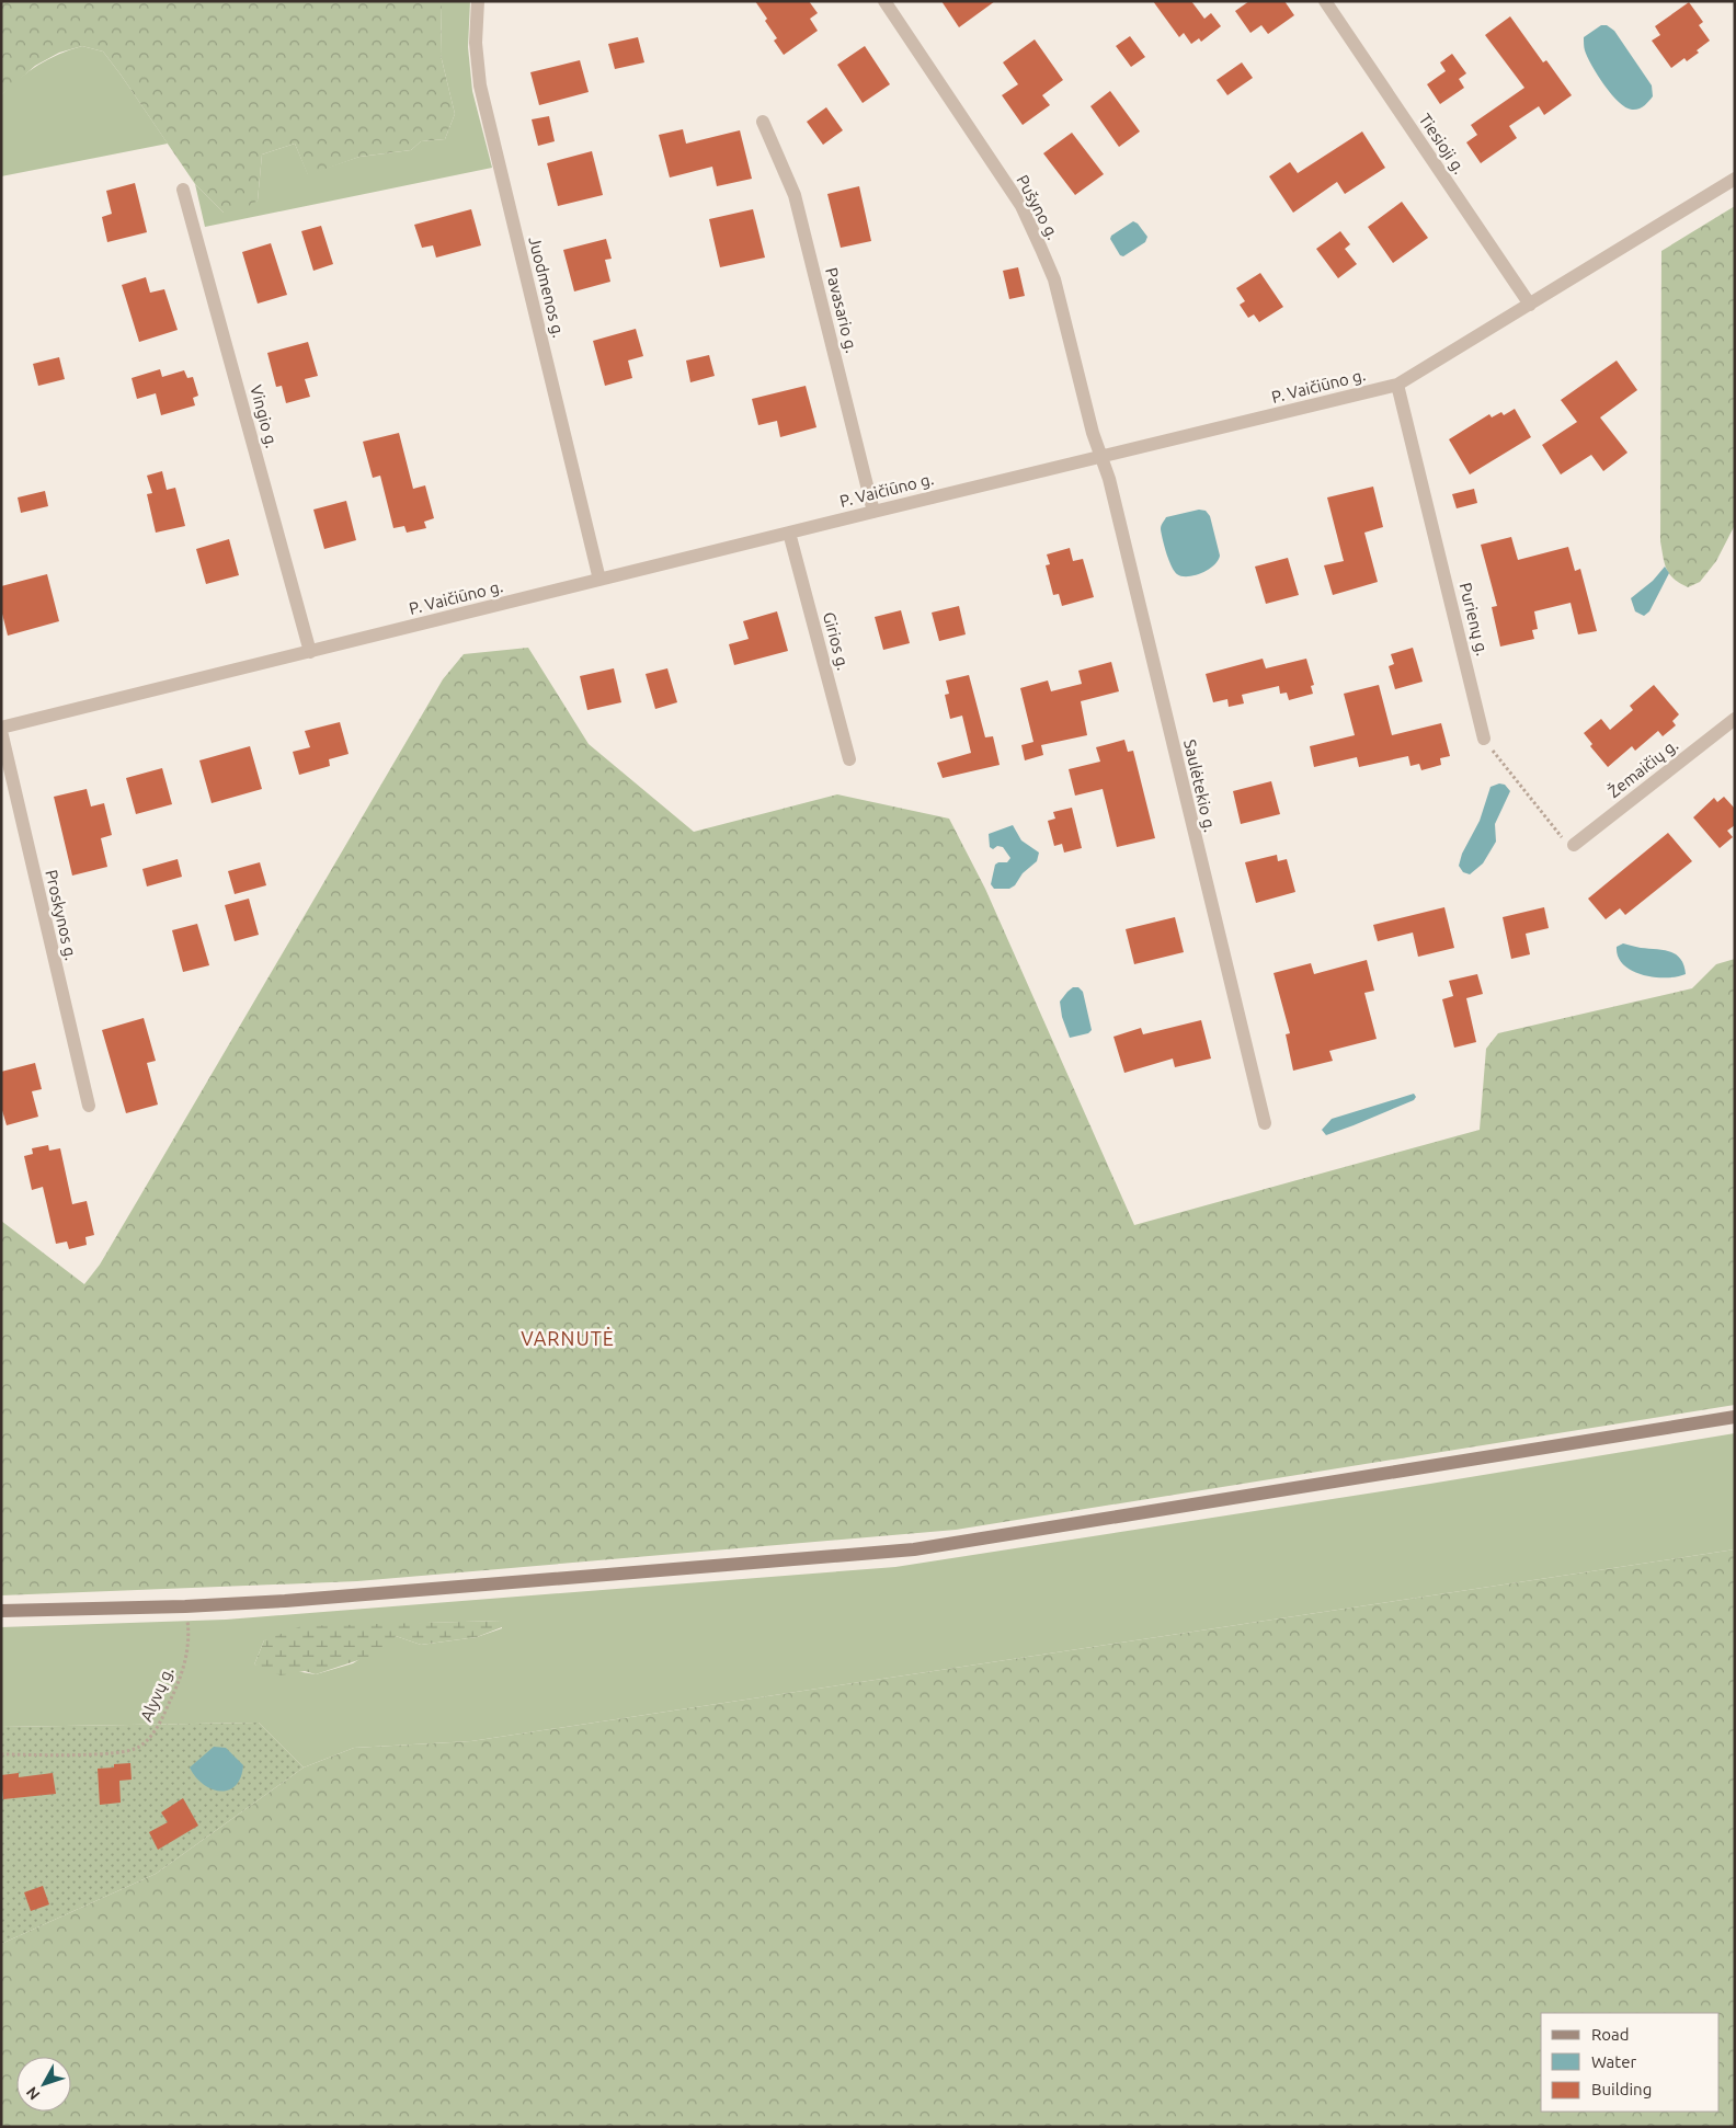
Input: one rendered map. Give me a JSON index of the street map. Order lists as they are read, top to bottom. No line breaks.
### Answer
{"streets":{"street":["Tiesioji g.","Pušyno g.","Juodmenos g.","Pavasario g.","P. Vaičiūno g.","Vingio g.","Purienų g.","Girios g.","Žemaičių g.","Saulėtekio g.","Proskynos g."],"path":["Alyvų g."]},"crossings":[["Tiesioji g.","P. Vaičiūno g."],["Pušyno g.","P. Vaičiūno g."],["Pušyno g.","Saulėtekio g."],["Juodmenos g.","P. Vaičiūno g."],["Pavasario g.","P. Vaičiūno g."],["P. Vaičiūno g.","Vingio g."],["P. Vaičiūno g.","Purienų g."],["P. Vaičiūno g.","Girios g."],["P. Vaičiūno g.","Saulėtekio g."],["P. Vaičiūno g.","Proskynos g."]],"districts":["VARNUTĖ"],"legend":["Road","Water","Building"],"north":"bottom left"}
